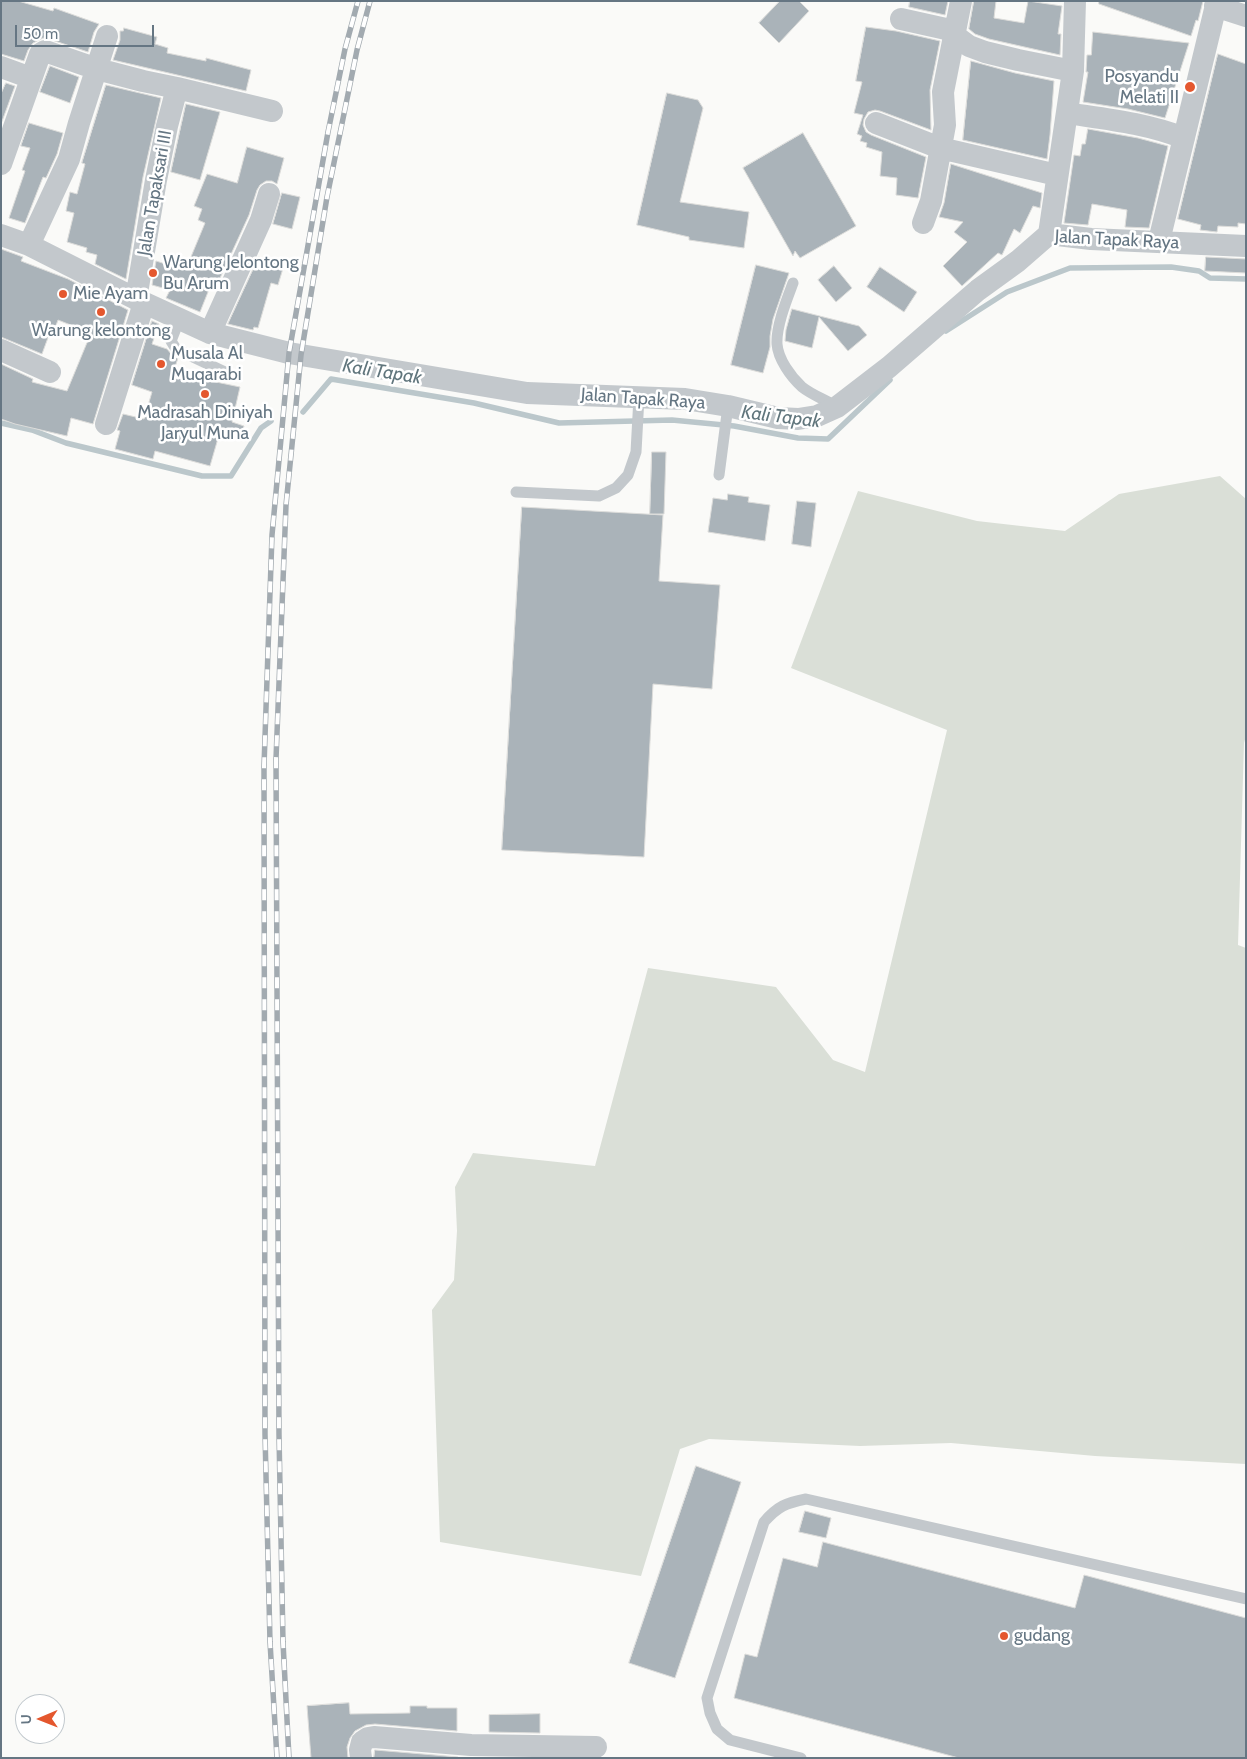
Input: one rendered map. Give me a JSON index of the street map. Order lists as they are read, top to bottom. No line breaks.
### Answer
{"streets":{"street":["Jalan Tapaksari III","Jalan Tapak Raya"]},"crossings":[["Jalan Tapaksari III","Jalan Tapak Raya"]],"water":["Kali Tapak"],"places":["Posyandu Melati II","Warung Jelontong Bu Arum","Mie Ayam","Warung kelontong","Musala Al Muqarabi","Madrasah Diniyah Jaryul Muna","gudang"],"scale_bar":"50 m","north":"left"}
